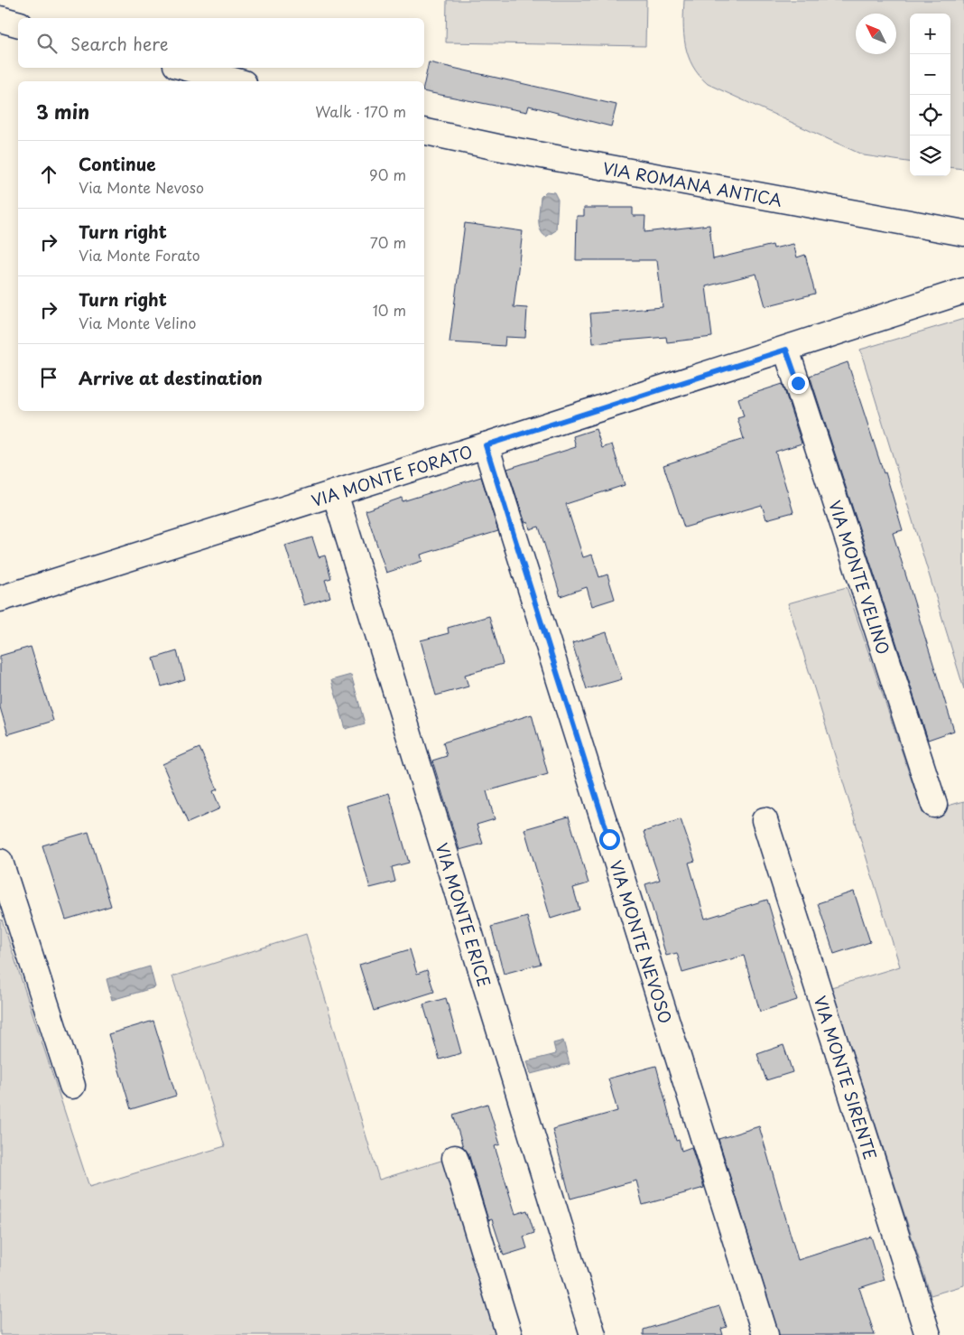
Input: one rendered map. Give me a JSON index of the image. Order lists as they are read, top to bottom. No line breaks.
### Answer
{"streets":{"street":["VIA ROMANA ANTICA","VIA MONTE FORATO","VIA MONTE VELINO","VIA MONTE ERICE","VIA MONTE NEVOSO","VIA MONTE SIRENTE"]},"crossings":[["VIA MONTE FORATO","VIA MONTE VELINO"],["VIA MONTE FORATO","VIA MONTE ERICE"],["VIA MONTE FORATO","VIA MONTE NEVOSO"]],"north":"top left","page":{"map_buttons":["+","−"],"search":"Search here","heading":["3 min","Walk · 170 m"],"list":[["Continue","Via Monte Nevoso","90 m"],["Turn right","Via Monte Forato","70 m"],["Turn right","Via Monte Velino","10 m"],"Arrive at destination"]}}
